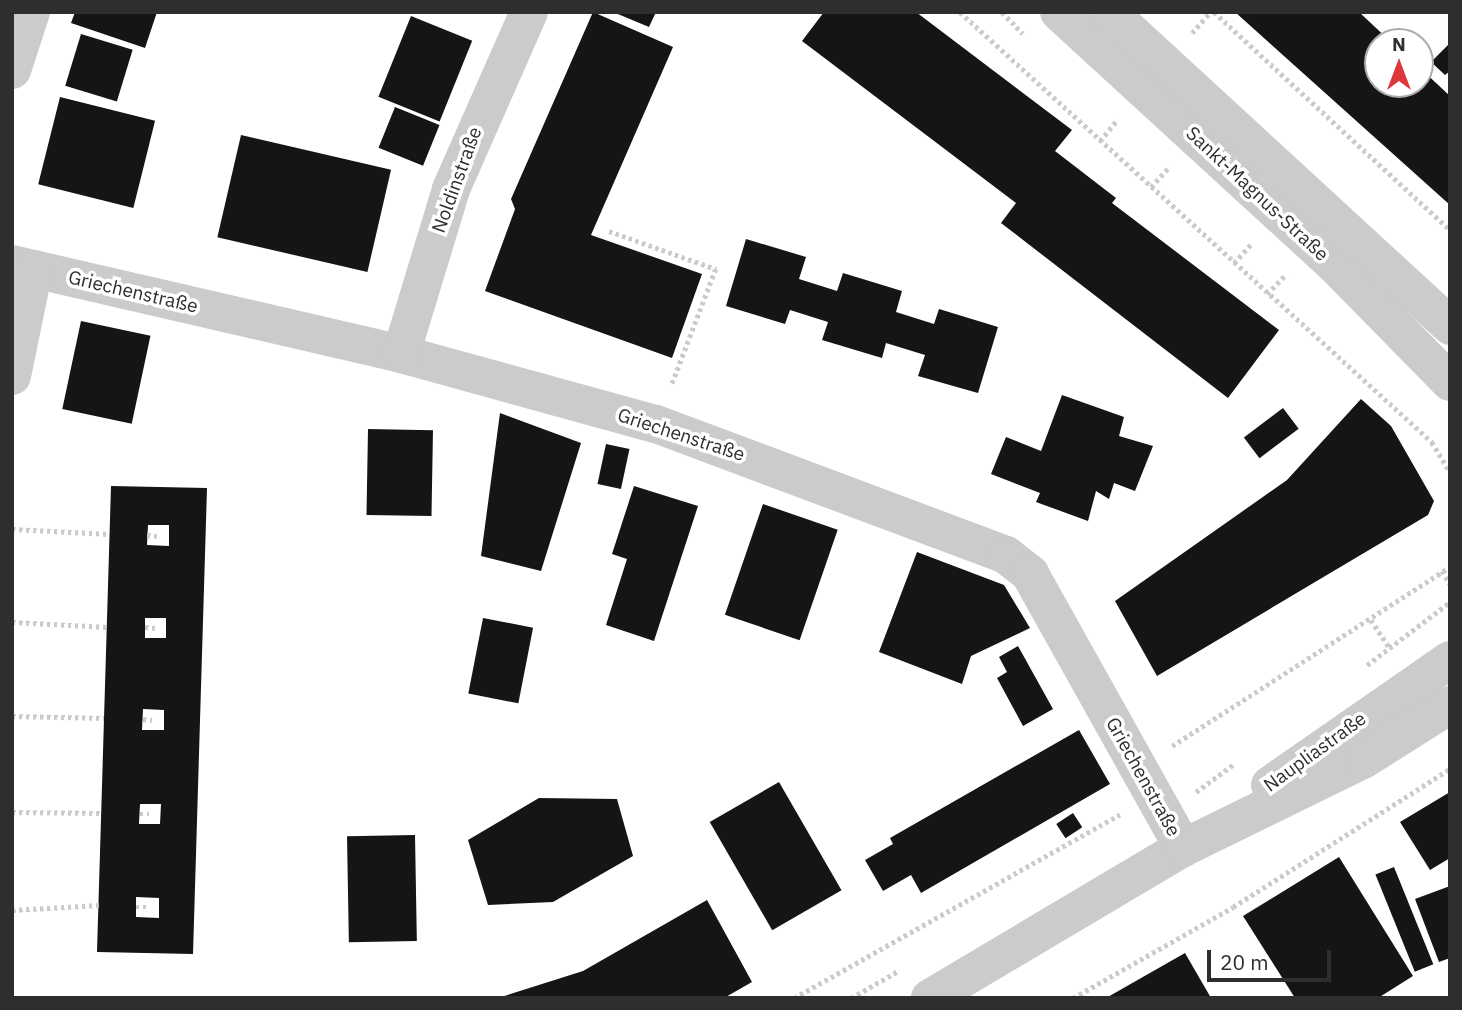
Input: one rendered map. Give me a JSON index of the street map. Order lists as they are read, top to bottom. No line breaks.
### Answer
{"streets":{"street":["Noldinstraße","Sankt-Magnus-Straße","Griechenstraße","Naupliastraße"]},"crossings":[["Noldinstraße","Griechenstraße"],["Griechenstraße","Naupliastraße"]],"scale_bar":"20 m","north":"top"}
